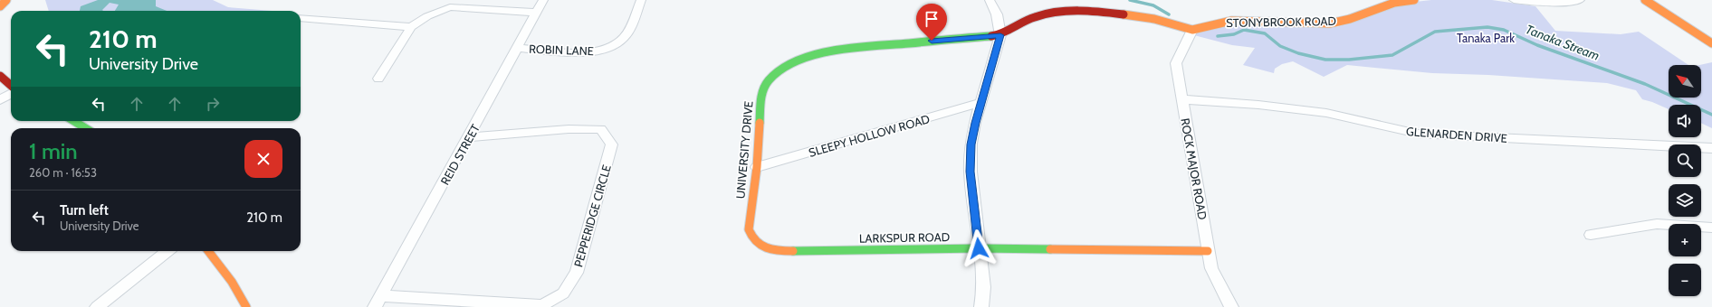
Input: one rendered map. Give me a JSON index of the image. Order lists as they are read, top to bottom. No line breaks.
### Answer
{"streets":{"street":["STONYBROOK ROAD","ROBIN LANE","GLENARDEN DRIVE","SLEEPY HOLLOW ROAD","UNIVERSITY DRIVE","REID STREET","ROCK MAJOR ROAD","PEPPERIDGE CIRCLE","LARKSPUR ROAD"]},"crossings":[["STONYBROOK ROAD","ROCK MAJOR ROAD"],["ROBIN LANE","REID STREET"],["GLENARDEN DRIVE","ROCK MAJOR ROAD"],["SLEEPY HOLLOW ROAD","UNIVERSITY DRIVE"],["UNIVERSITY DRIVE","LARKSPUR ROAD"],["REID STREET","PEPPERIDGE CIRCLE"],["ROCK MAJOR ROAD","LARKSPUR ROAD"]],"water":["Tanaka Stream"],"parks":["Tanaka Park"],"north":"top left","page":{"turn":["210 m","University Drive"],"map_buttons":["+","−"],"heading":["1 min","260 m · 16:53"],"list":[{"name":"Turn left","note":"University Drive","value":"210 m"}]}}
